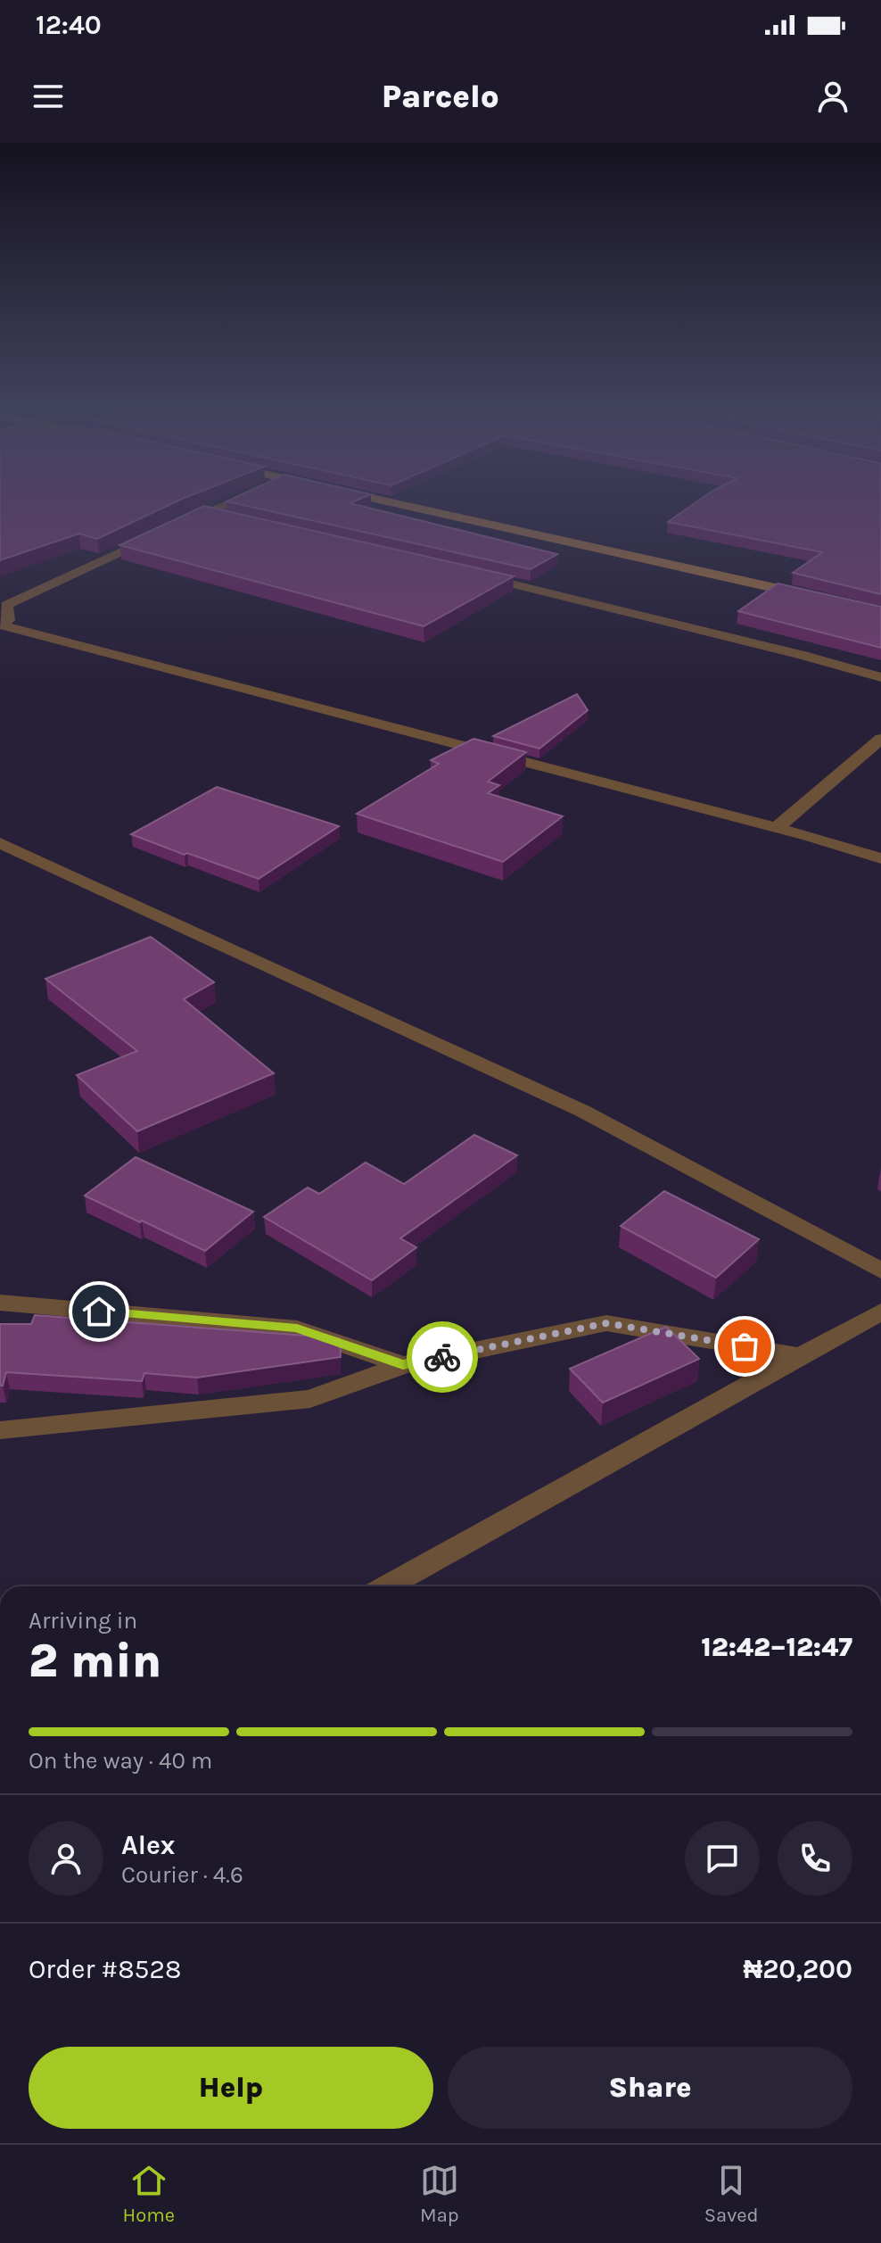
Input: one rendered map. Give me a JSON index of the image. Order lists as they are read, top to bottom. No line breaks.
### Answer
{"page":{"status":"12:40","header":"Parcelo","heading":["2 min","Arriving in","12:42–12:47"],"panel":["Alex","Courier · 4.6","Order #8528","₦20,200"],"bar":"On the way · 40 m","buttons":["Help","Share"],"tabs":["Home","Map","Saved"]}}
